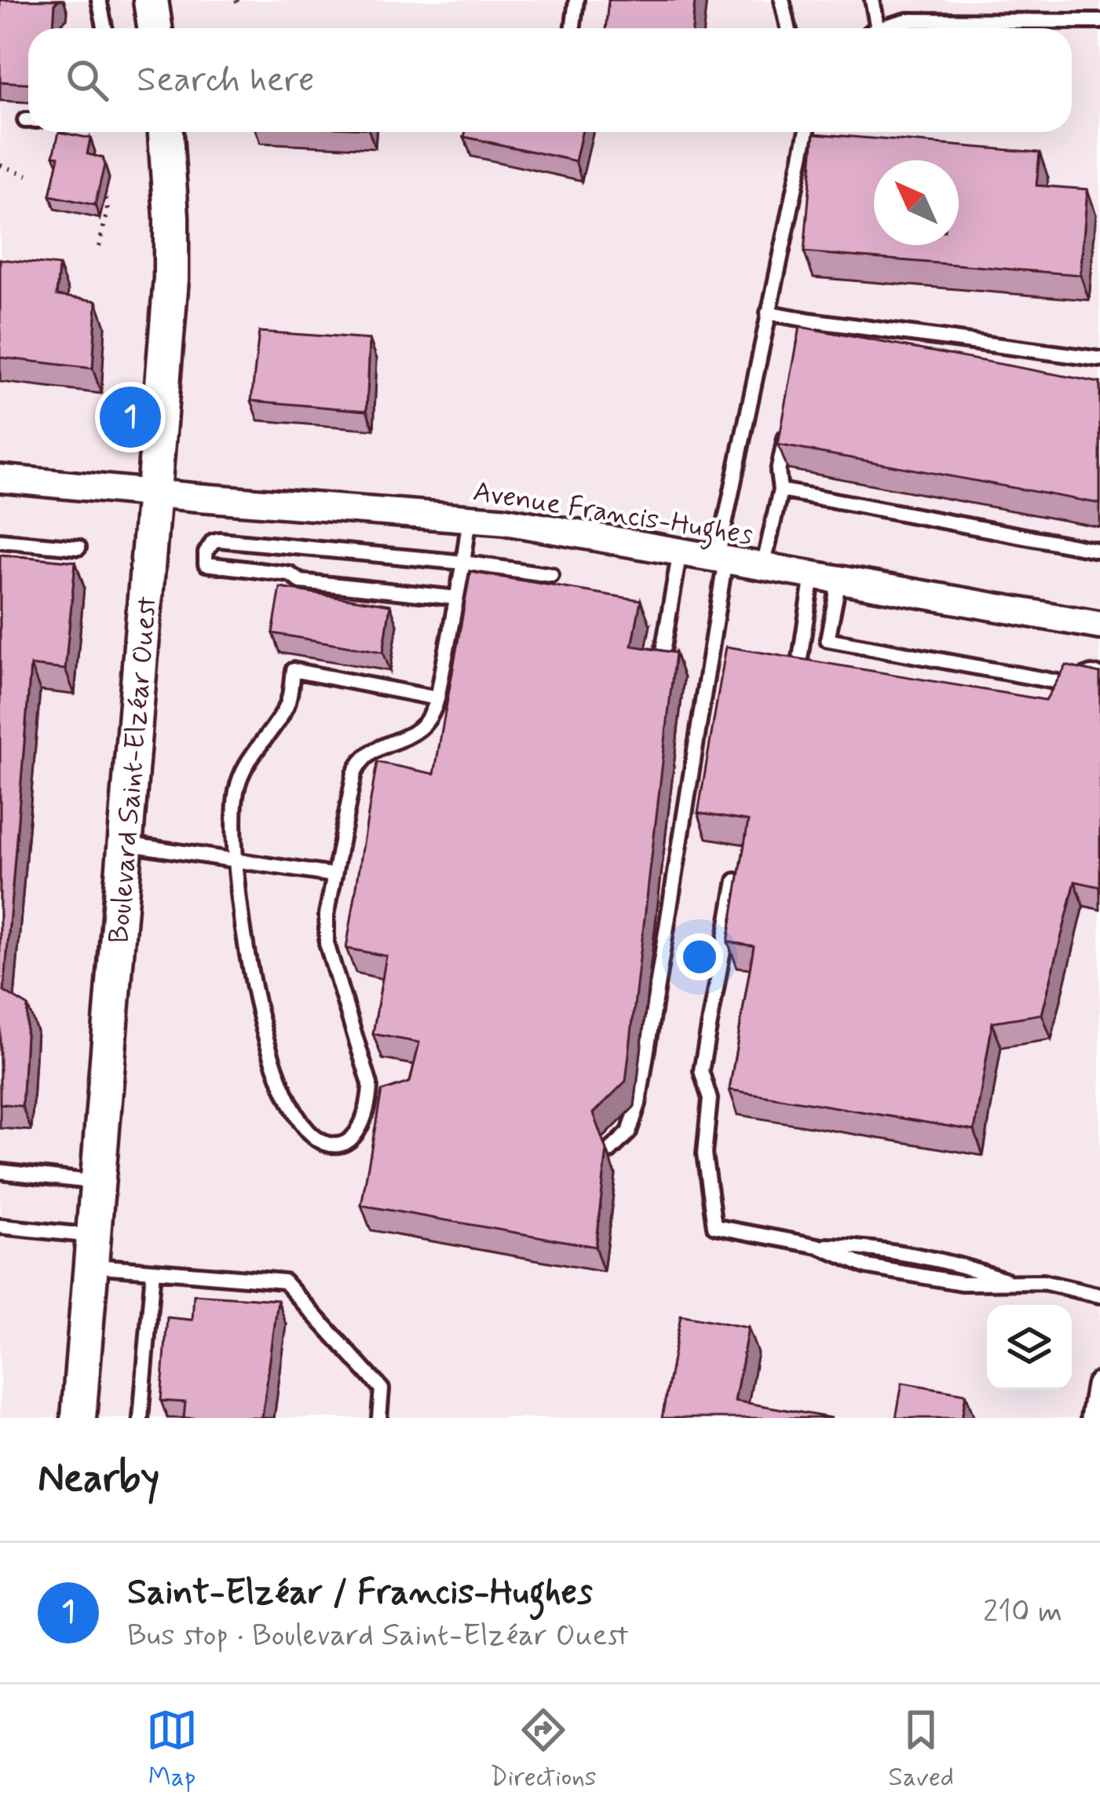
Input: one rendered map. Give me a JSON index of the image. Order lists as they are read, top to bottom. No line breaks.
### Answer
{"streets":{"street":["Avenue Francis-Hughes","Boulevard Saint-Elzéar Ouest"]},"crossings":[["Avenue Francis-Hughes","Boulevard Saint-Elzéar Ouest"]],"north":"top left","page":{"search":"Search here","pins":"1","heading":"Nearby","list":[{"mark":"1","name":"Saint-Elzéar / Francis-Hughes","note":"Bus stop · Boulevard Saint-Elzéar Ouest","value":"210 m"}],"nav":["Map","Directions","Saved"]}}
